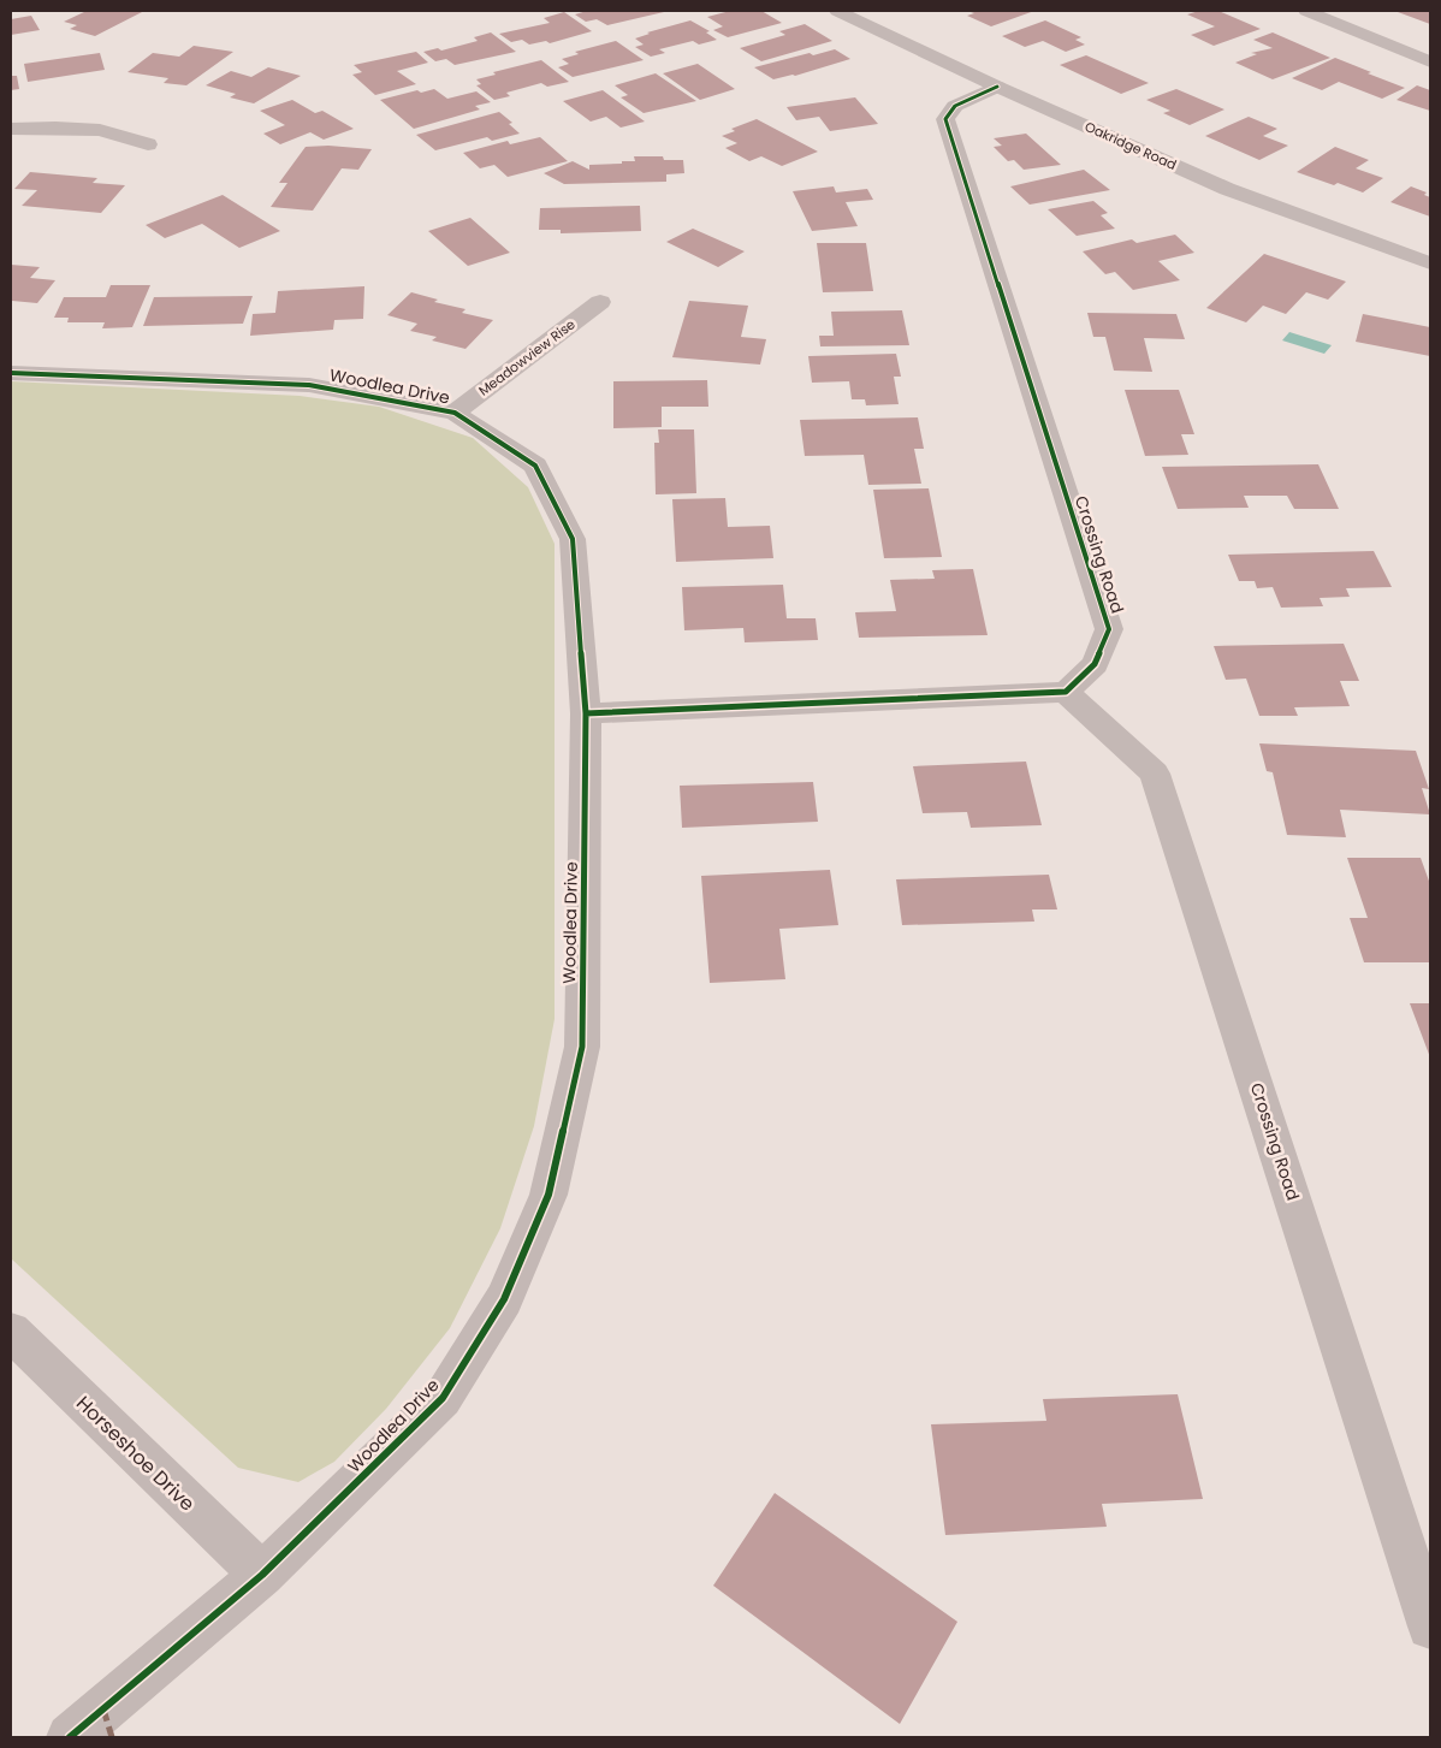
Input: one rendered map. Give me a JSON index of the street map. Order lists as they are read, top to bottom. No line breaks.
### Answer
{"streets":{"street":["Oakridge Road","Meadowview Rise","Woodlea Drive","Crossing Road","Horseshoe Drive"]},"crossings":[["Oakridge Road","Crossing Road"],["Meadowview Rise","Woodlea Drive"],["Woodlea Drive","Horseshoe Drive"]]}
